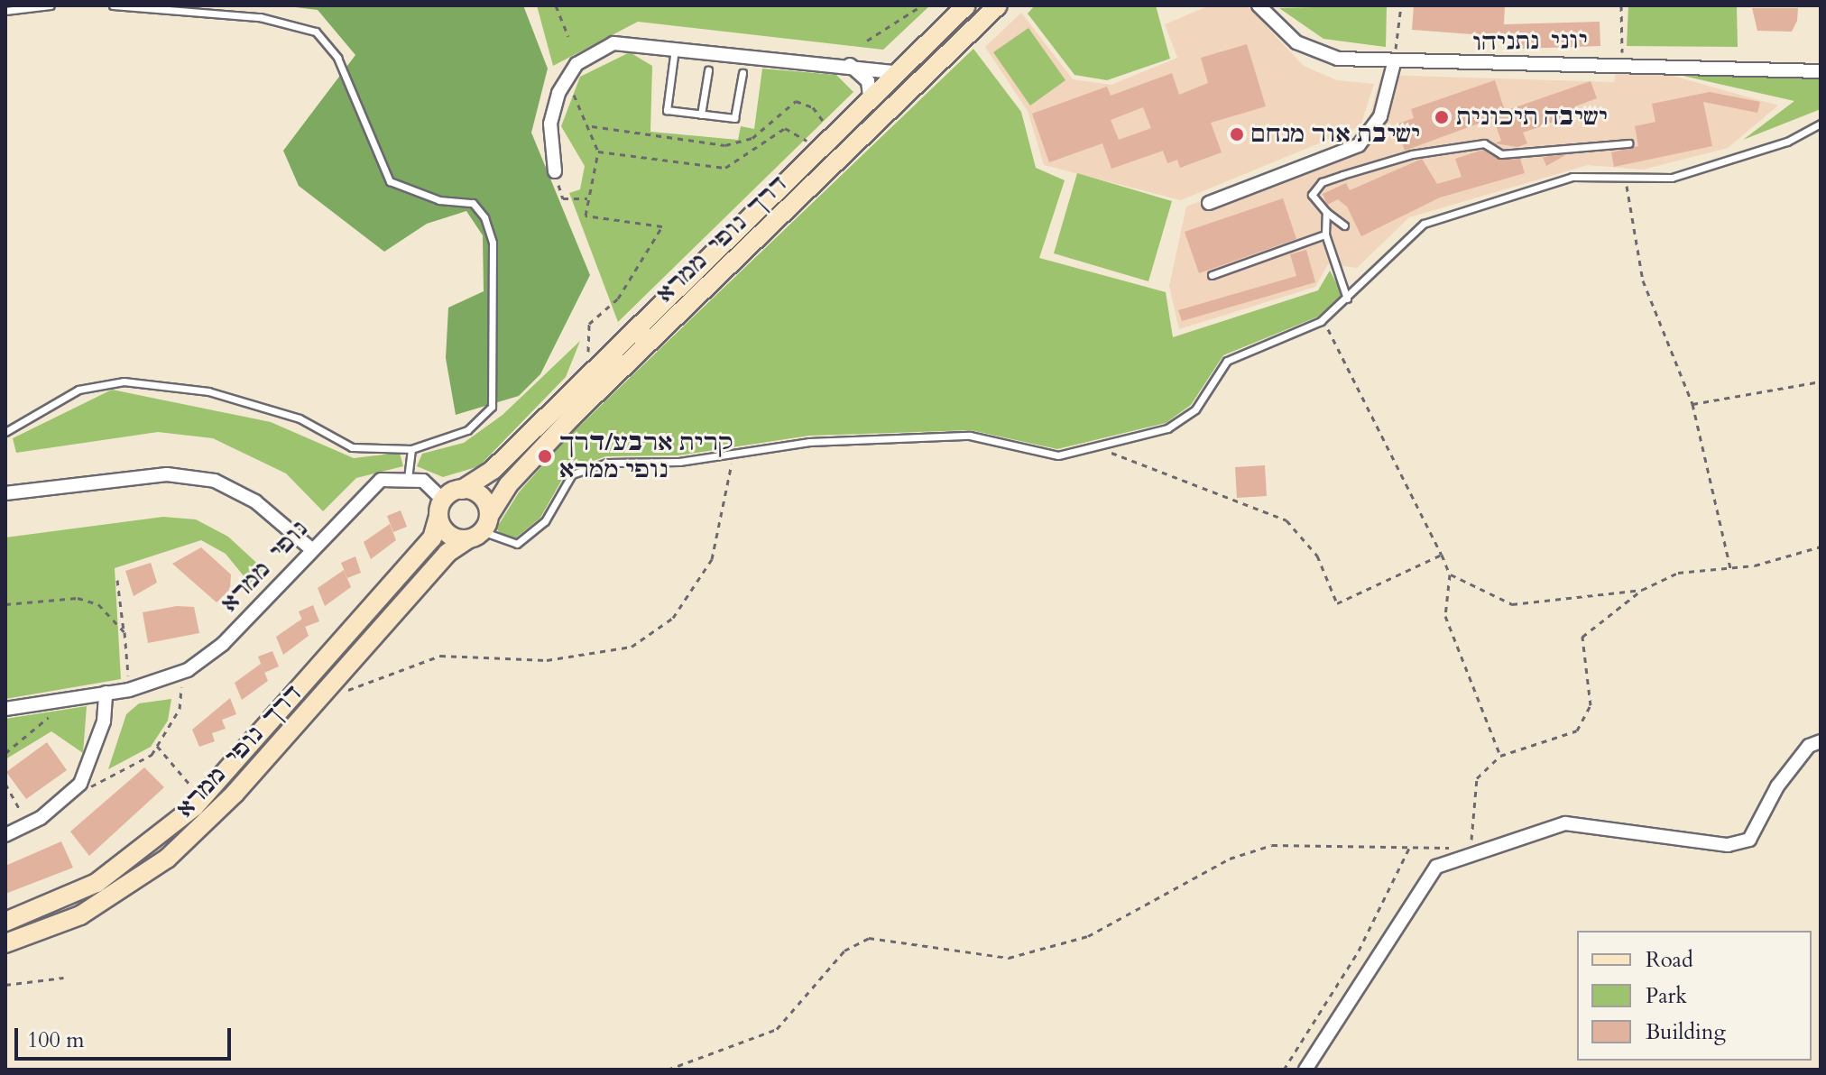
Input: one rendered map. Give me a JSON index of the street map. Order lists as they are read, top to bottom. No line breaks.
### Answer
{"streets":{"main road":["דרך נופי ממרא"],"street":["יוני נתניהו","נופי ממרא"]},"places":["ישיבה תיכונית","ישיבת אור מנחם","קרית ארבע/דרך נופי ממרא"],"legend":["Road","Park","Building"],"scale_bar":"100 m"}
